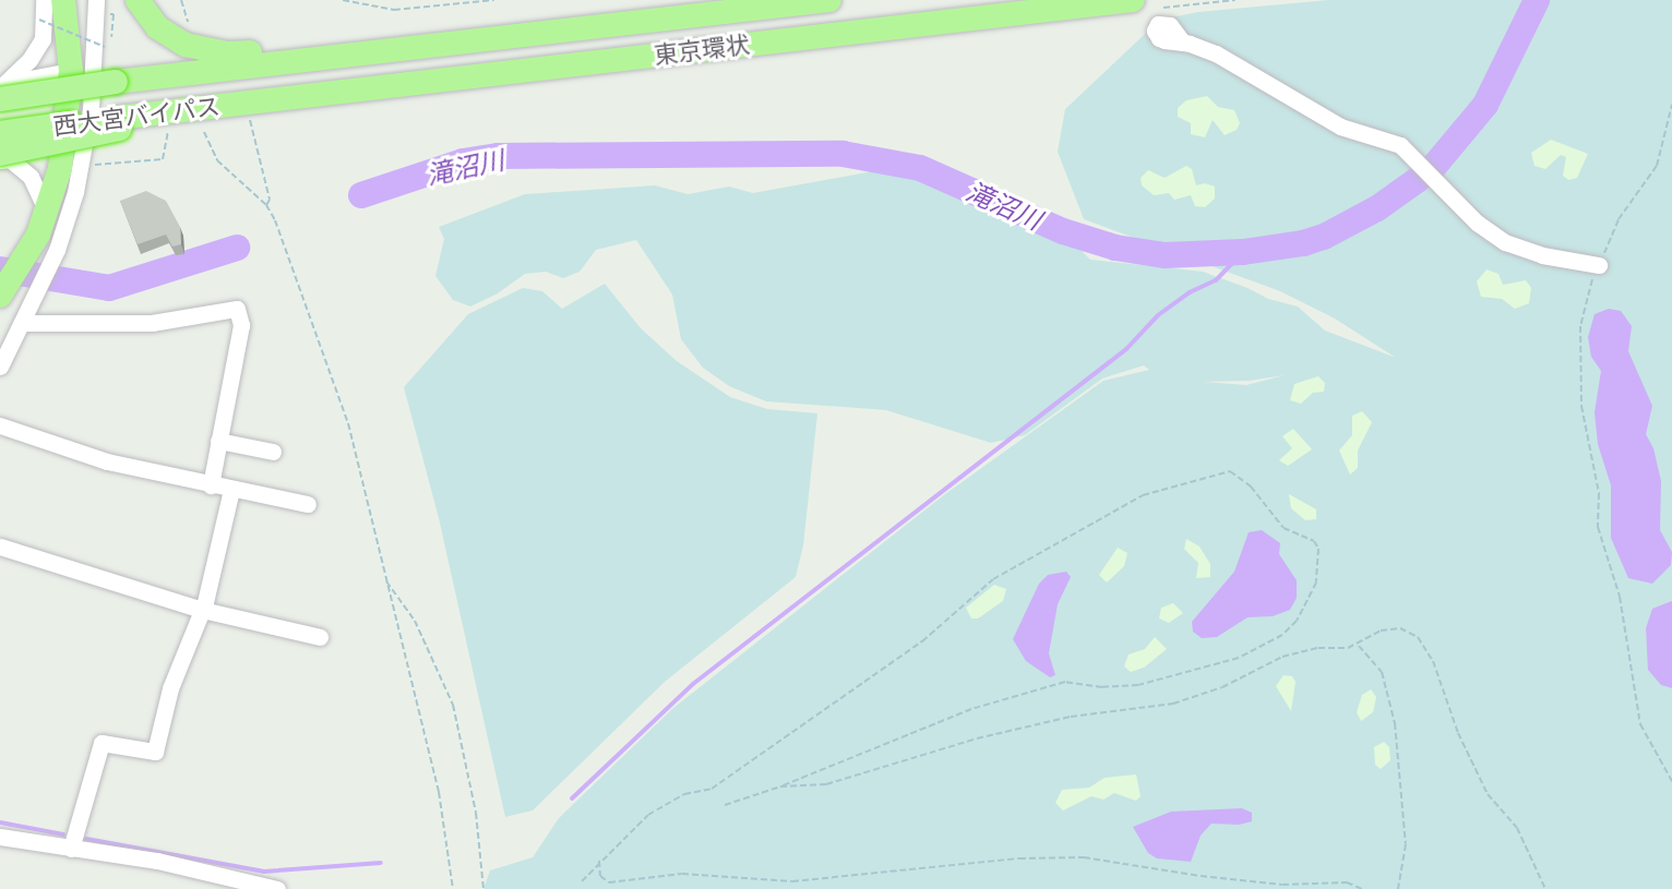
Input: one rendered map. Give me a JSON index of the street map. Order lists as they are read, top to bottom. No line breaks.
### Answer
{"streets":{"highway":["東京環状","西大宮バイパス"]},"crossings":[["東京環状","西大宮バイパス"]],"water":["滝沼川"]}
